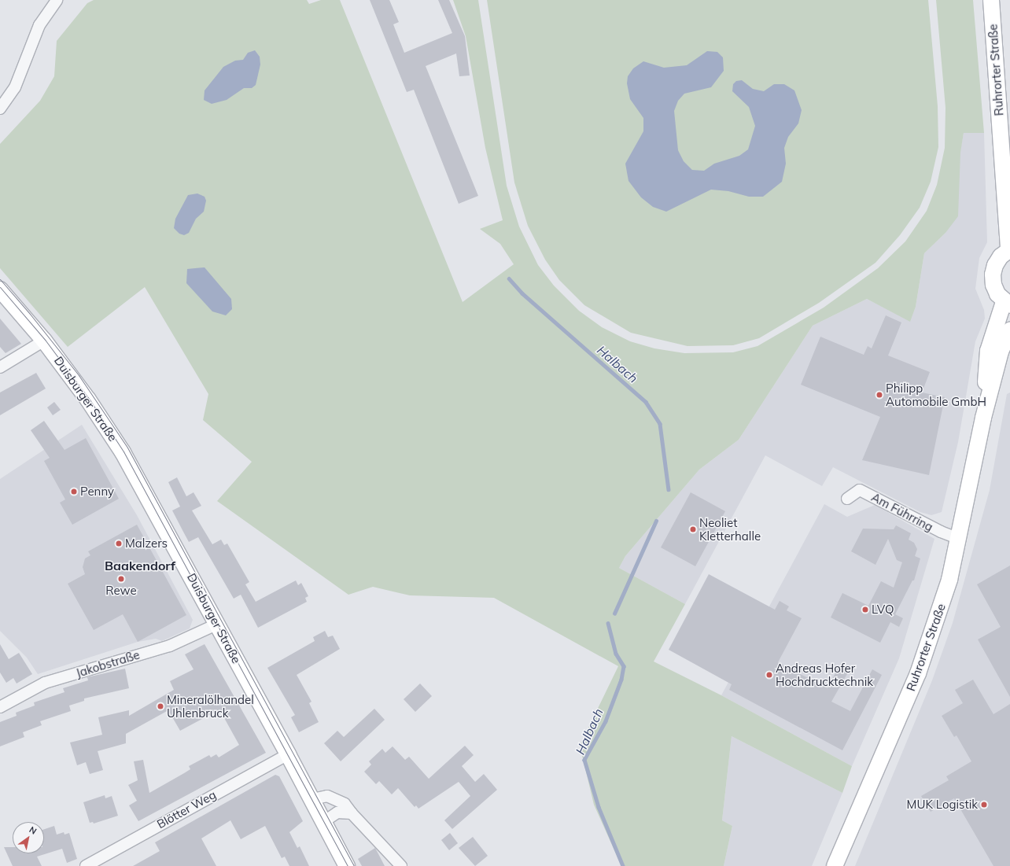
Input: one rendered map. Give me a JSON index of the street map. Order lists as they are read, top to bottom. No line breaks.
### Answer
{"streets":{"main road":["Ruhrorter Straße","Duisburger Straße"],"street":["Am Führring","Jakobstraße","Blötter Weg"]},"crossings":[["Ruhrorter Straße","Am Führring"],["Duisburger Straße","Jakobstraße"],["Duisburger Straße","Blötter Weg"]],"districts":["Baakendorf"],"water":["Halbach"],"places":["Philipp Automobile GmbH","Penny","Neoliet Kletterhalle","Malzers","Rewe","LVQ","Andreas Hofer Hochdrucktechnik","Mineralölhandel Uhlenbruck","MUK Logistik"],"north":"top right"}
